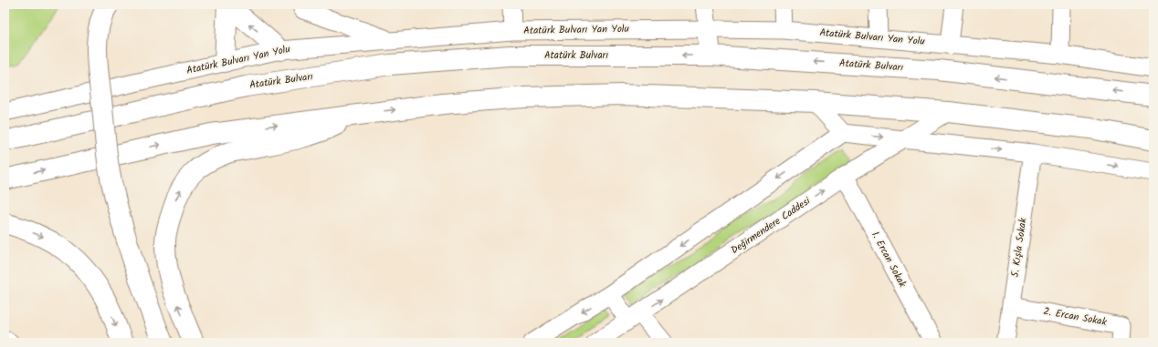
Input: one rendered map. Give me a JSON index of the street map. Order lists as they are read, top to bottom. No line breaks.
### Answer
{"streets":{"main road":["Atatürk Bulvarı"],"street":["Atatürk Bulvarı Yan Yolu","Değirmendere Caddesi","5. Kışla Sokak","1. Ercan Sokak","2. Ercan Sokak"]},"crossings":[["Değirmendere Caddesi","1. Ercan Sokak"],["5. Kışla Sokak","2. Ercan Sokak"]]}
